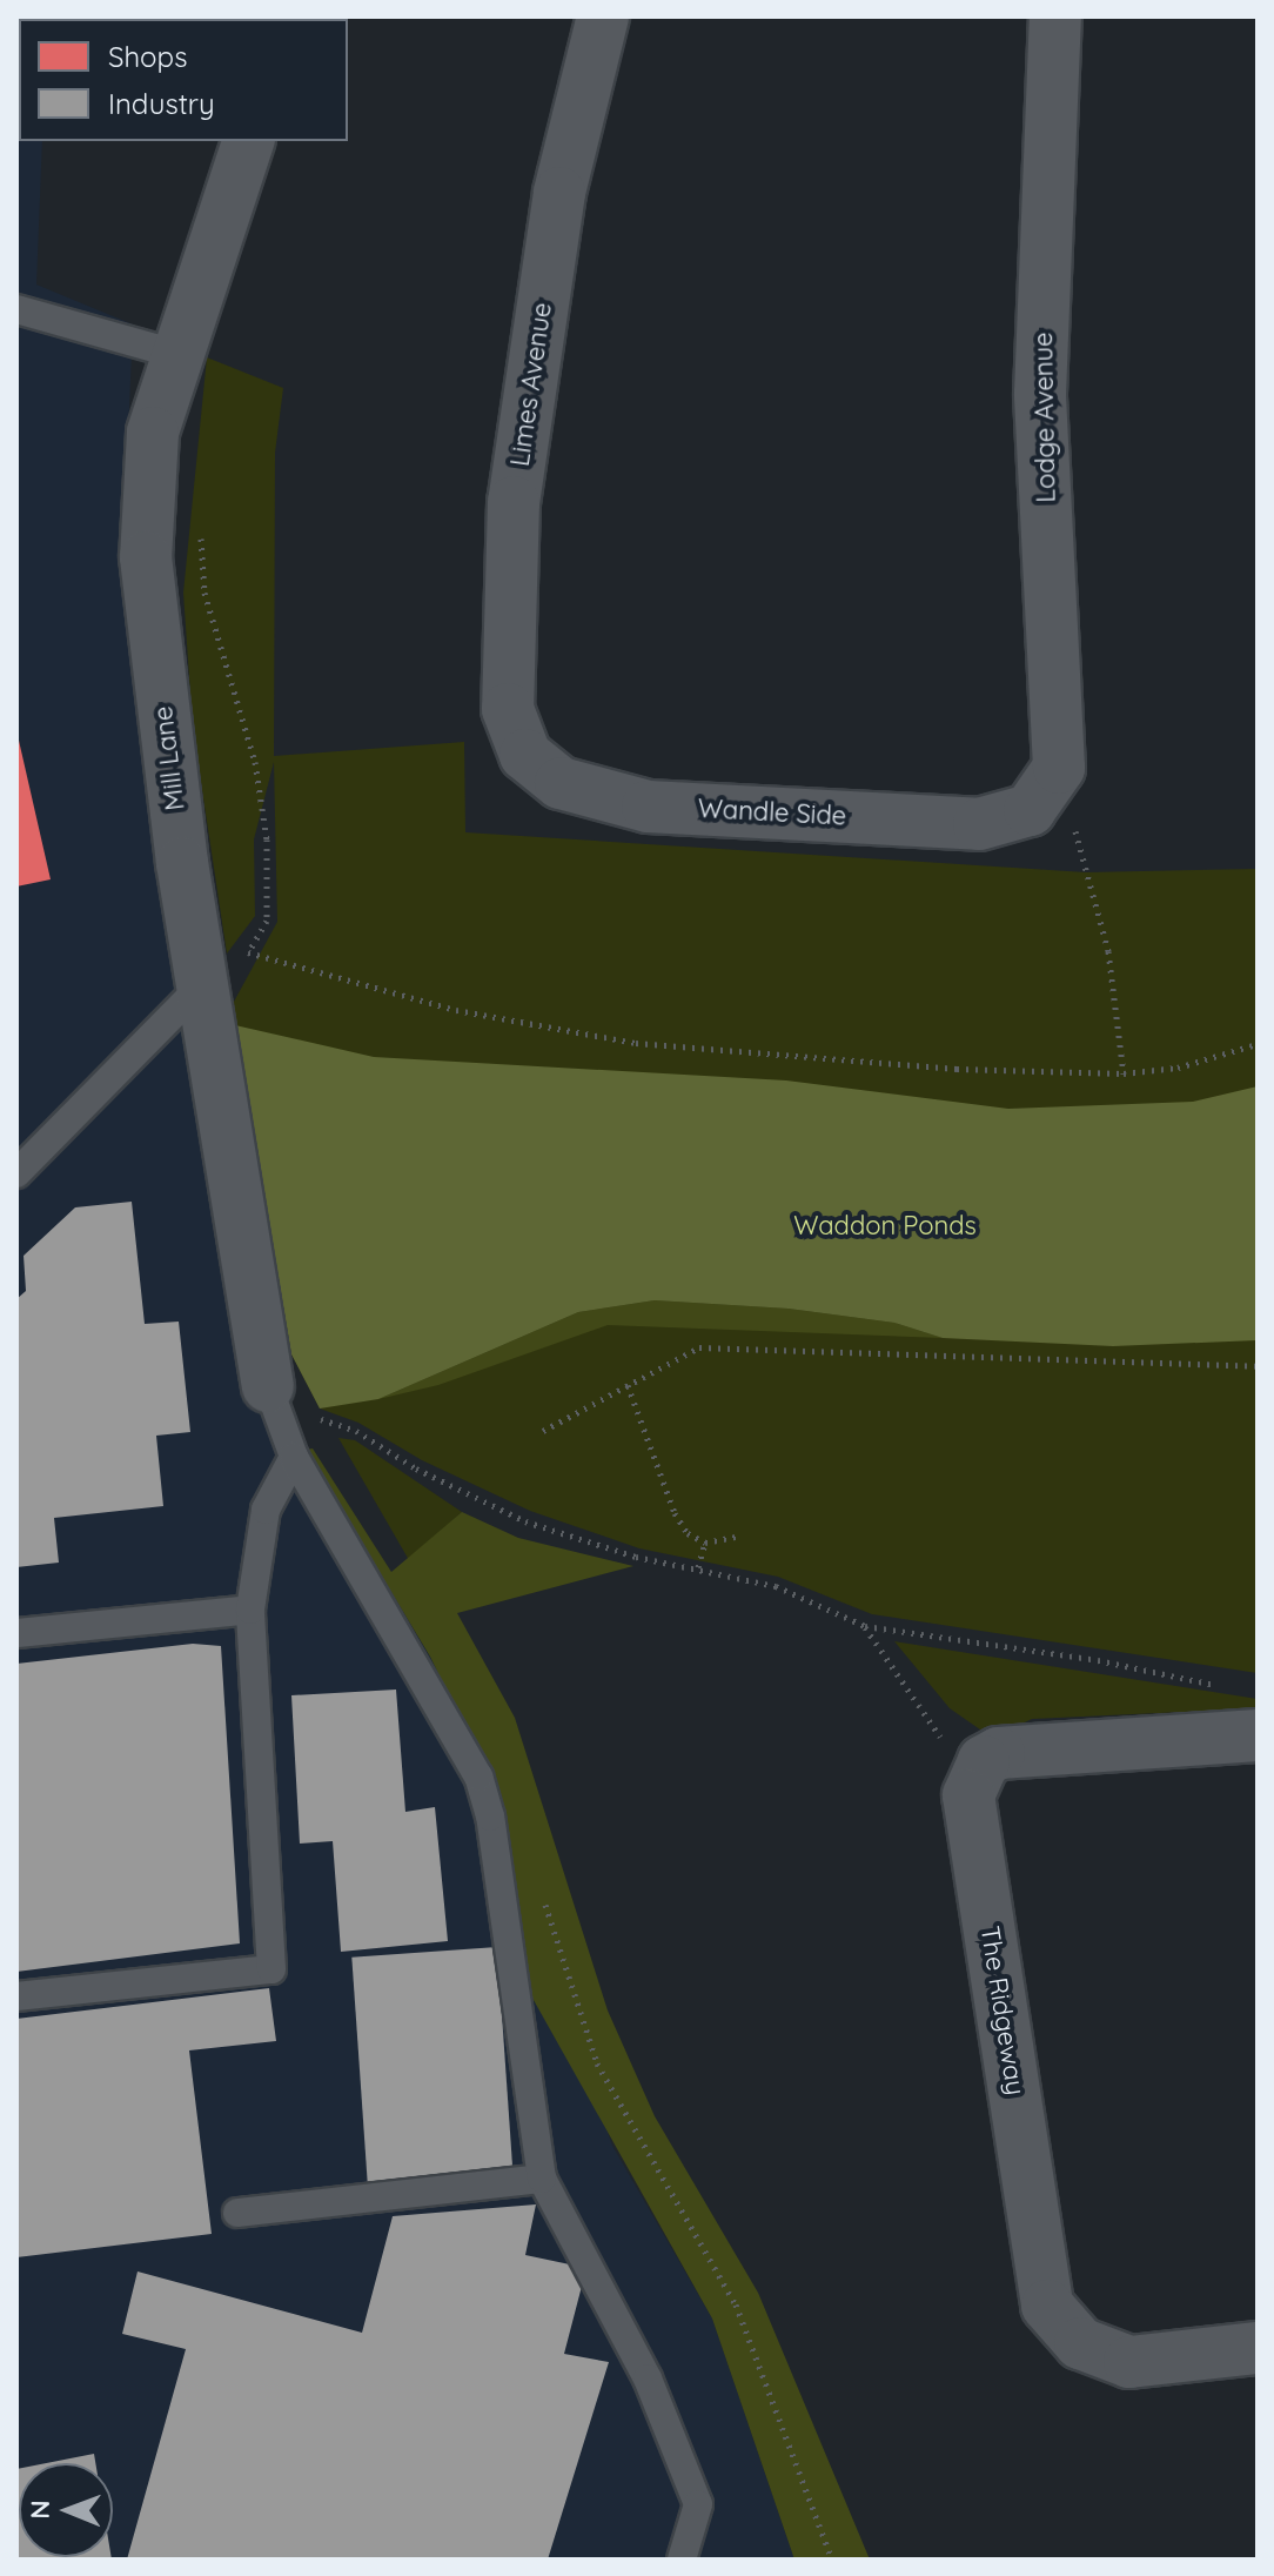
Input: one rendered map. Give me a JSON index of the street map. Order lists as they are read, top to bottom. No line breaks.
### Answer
{"streets":{"street":["Limes Avenue","Lodge Avenue","Mill Lane","Wandle Side","The Ridgeway"]},"crossings":[["Limes Avenue","Wandle Side"],["Lodge Avenue","Wandle Side"]],"parks":["Waddon Ponds"],"legend":["Shops","Industry"],"north":"left"}
